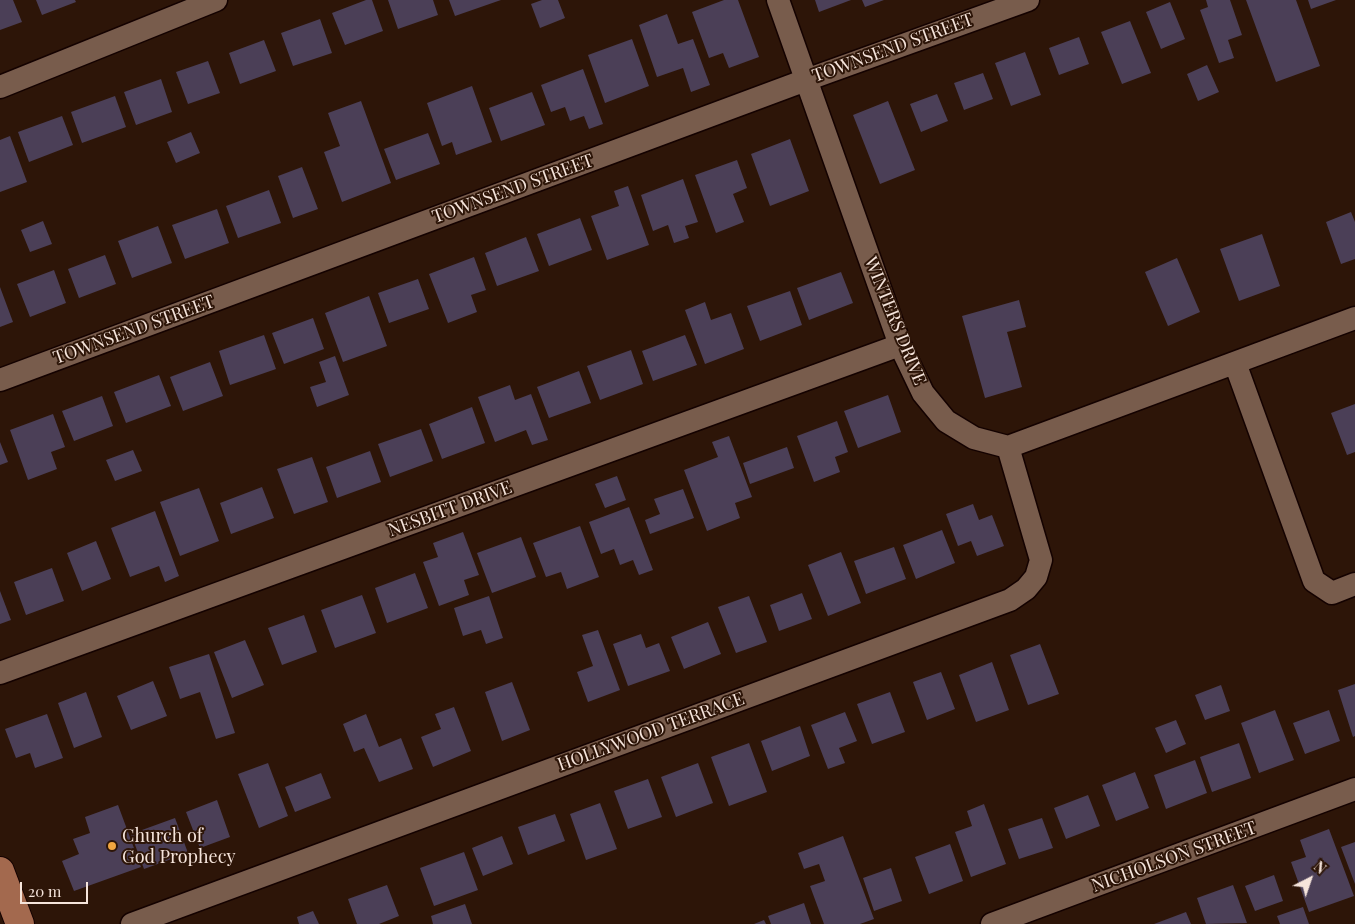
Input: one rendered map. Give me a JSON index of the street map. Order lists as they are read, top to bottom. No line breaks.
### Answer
{"streets":{"street":["TOWNSEND STREET","WINTERS DRIVE","NESBITT DRIVE","HOLLYWOOD TERRACE","NICHOLSON STREET"]},"crossings":[["TOWNSEND STREET","WINTERS DRIVE"],["WINTERS DRIVE","NESBITT DRIVE"],["WINTERS DRIVE","HOLLYWOOD TERRACE"]],"places":["Church of God Prophecy"],"scale_bar":"20 m","north":"top right"}
